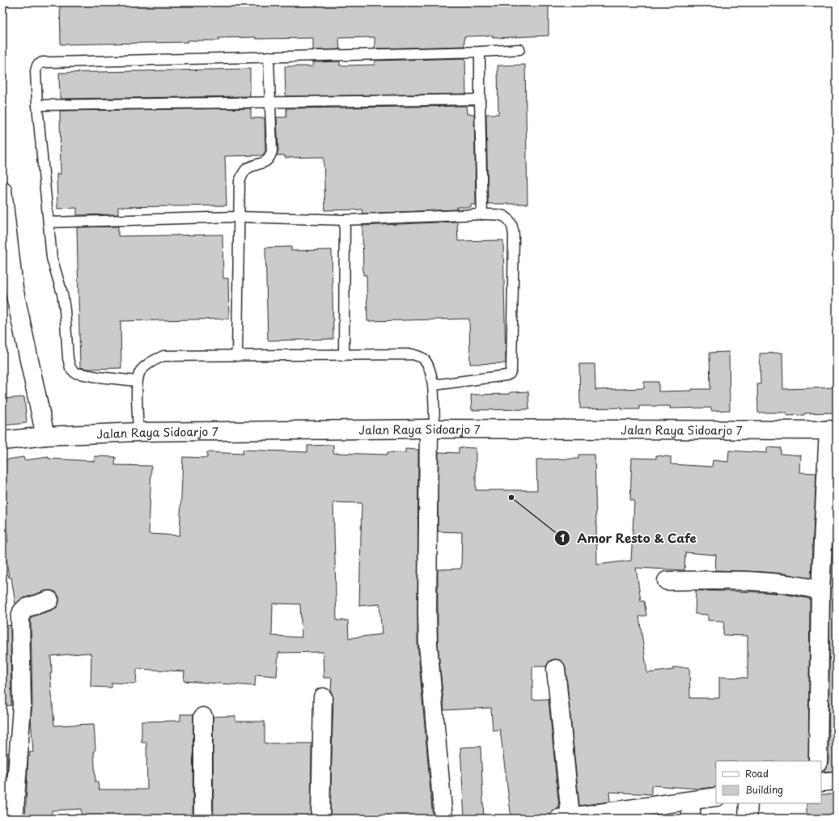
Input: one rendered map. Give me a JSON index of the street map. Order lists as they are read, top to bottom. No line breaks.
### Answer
{"streets":{"street":["Jalan Raya Sidoarjo 7"]},"places":["Amor Resto & Cafe"],"legend":["Road","Building"]}
